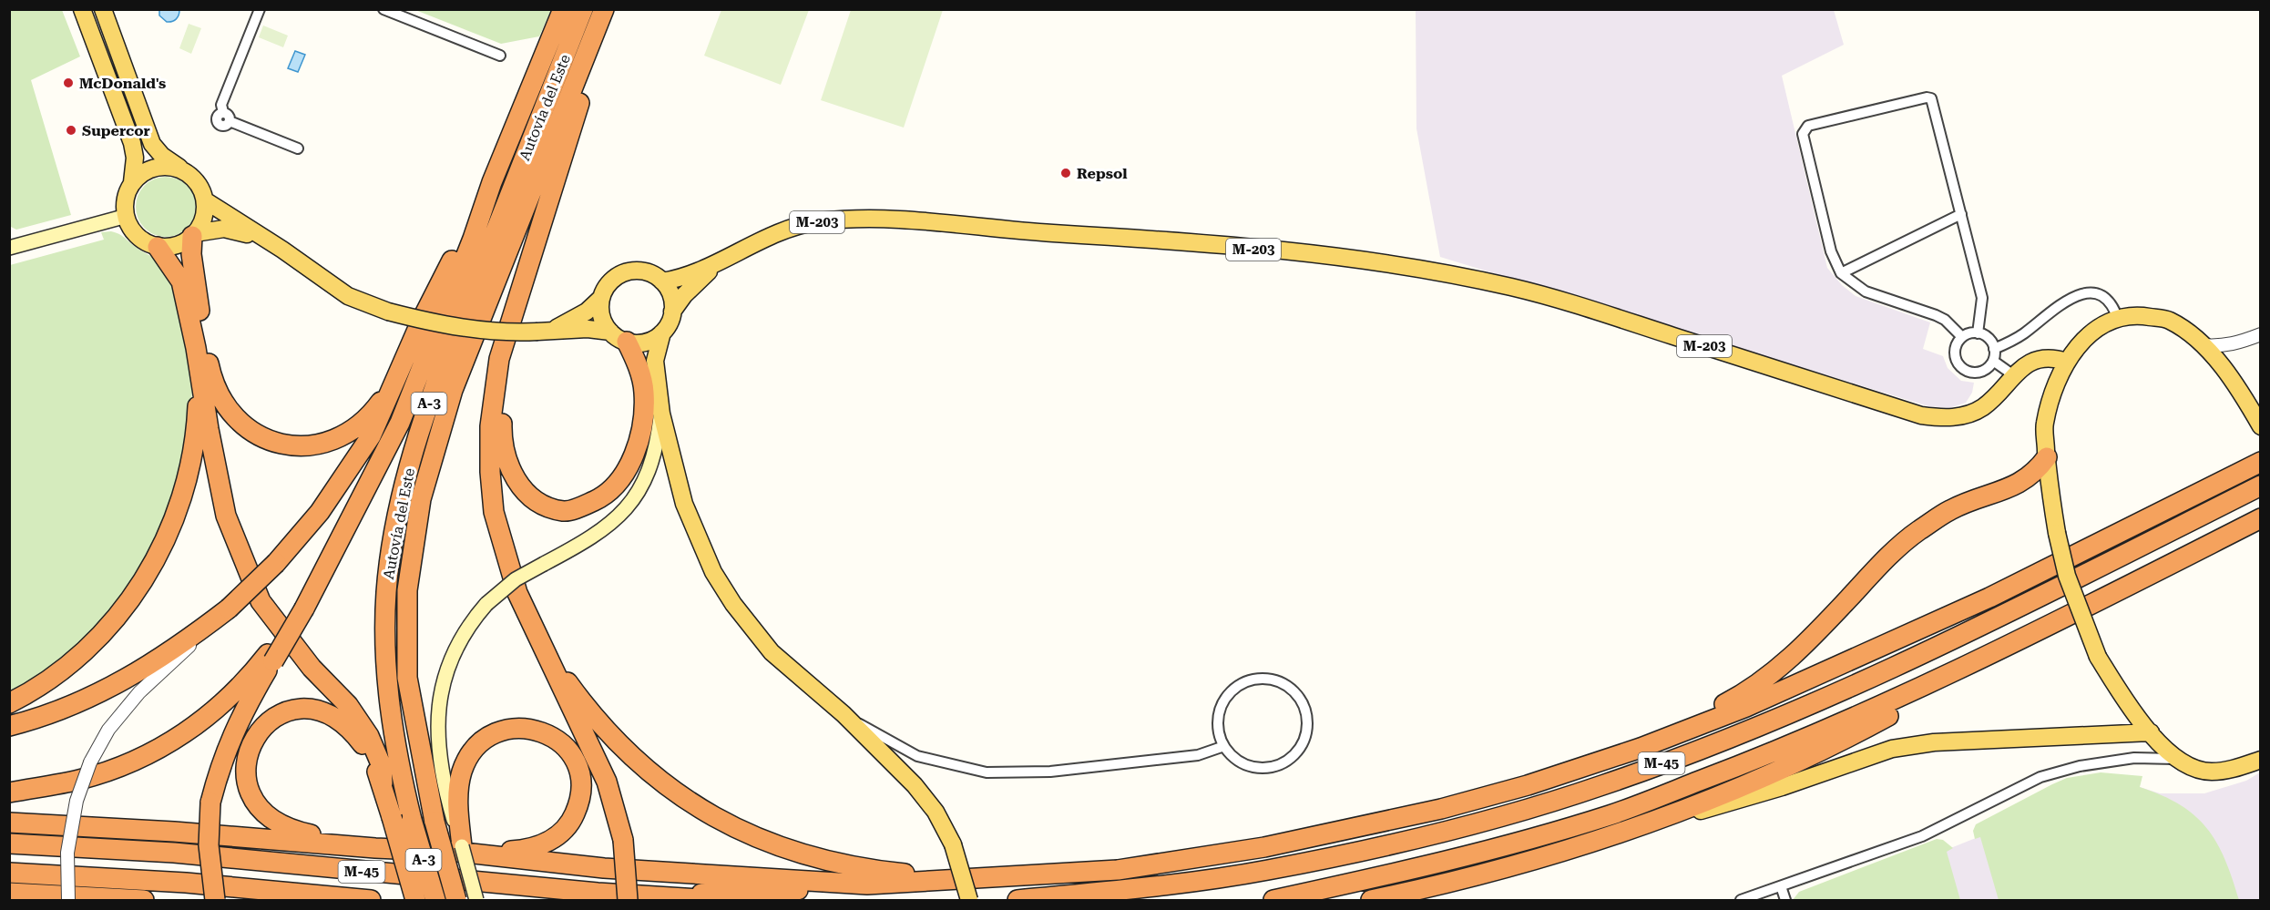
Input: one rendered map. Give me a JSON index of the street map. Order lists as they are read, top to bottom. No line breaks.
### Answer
{"streets":{"highway":["Autovía del Este","A-3","M-45"],"main road":["M-203"]},"places":["McDonald's","Supercor","Repsol"]}
